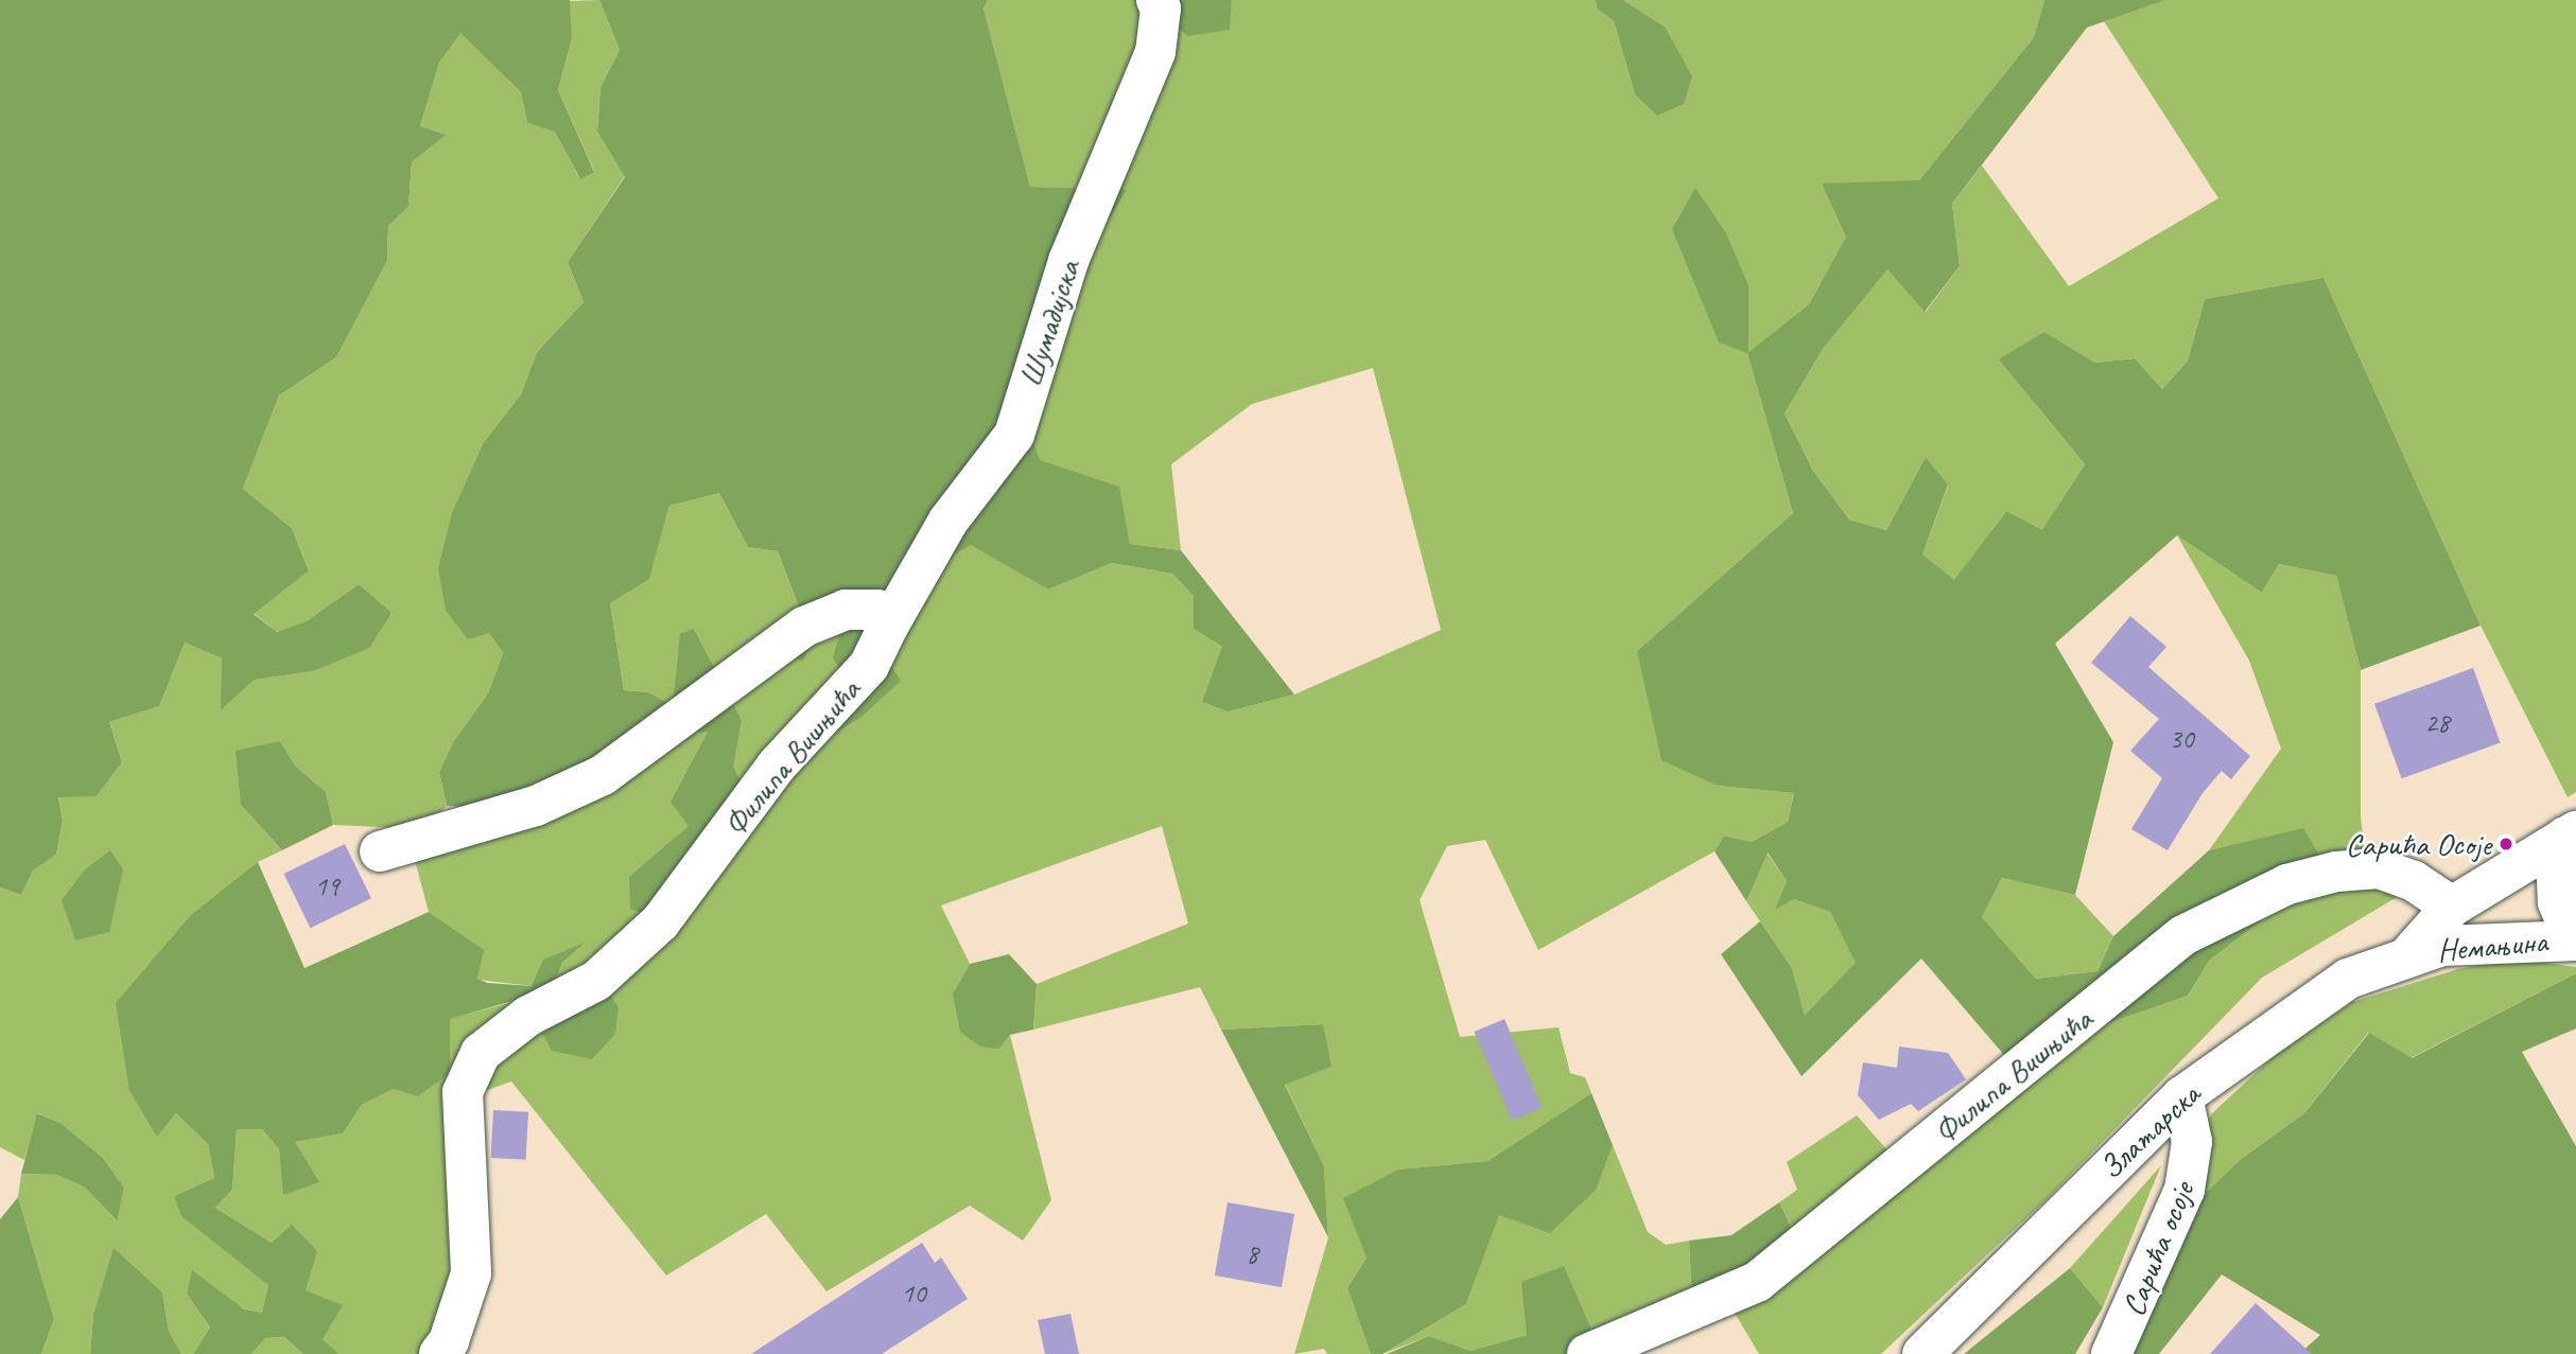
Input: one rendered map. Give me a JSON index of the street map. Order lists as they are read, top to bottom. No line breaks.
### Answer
{"streets":{"street":["Шумадијска","Филипа Вишњића","Немањина","Златарска","Сарића осоје"]},"crossings":[["Шумадијска","Филипа Вишњића"],["Немањина","Златарска"],["Златарска","Сарића осоје"]],"places":["Сарића Осоје"],"house_numbers":["28","30","19","8","10"]}
